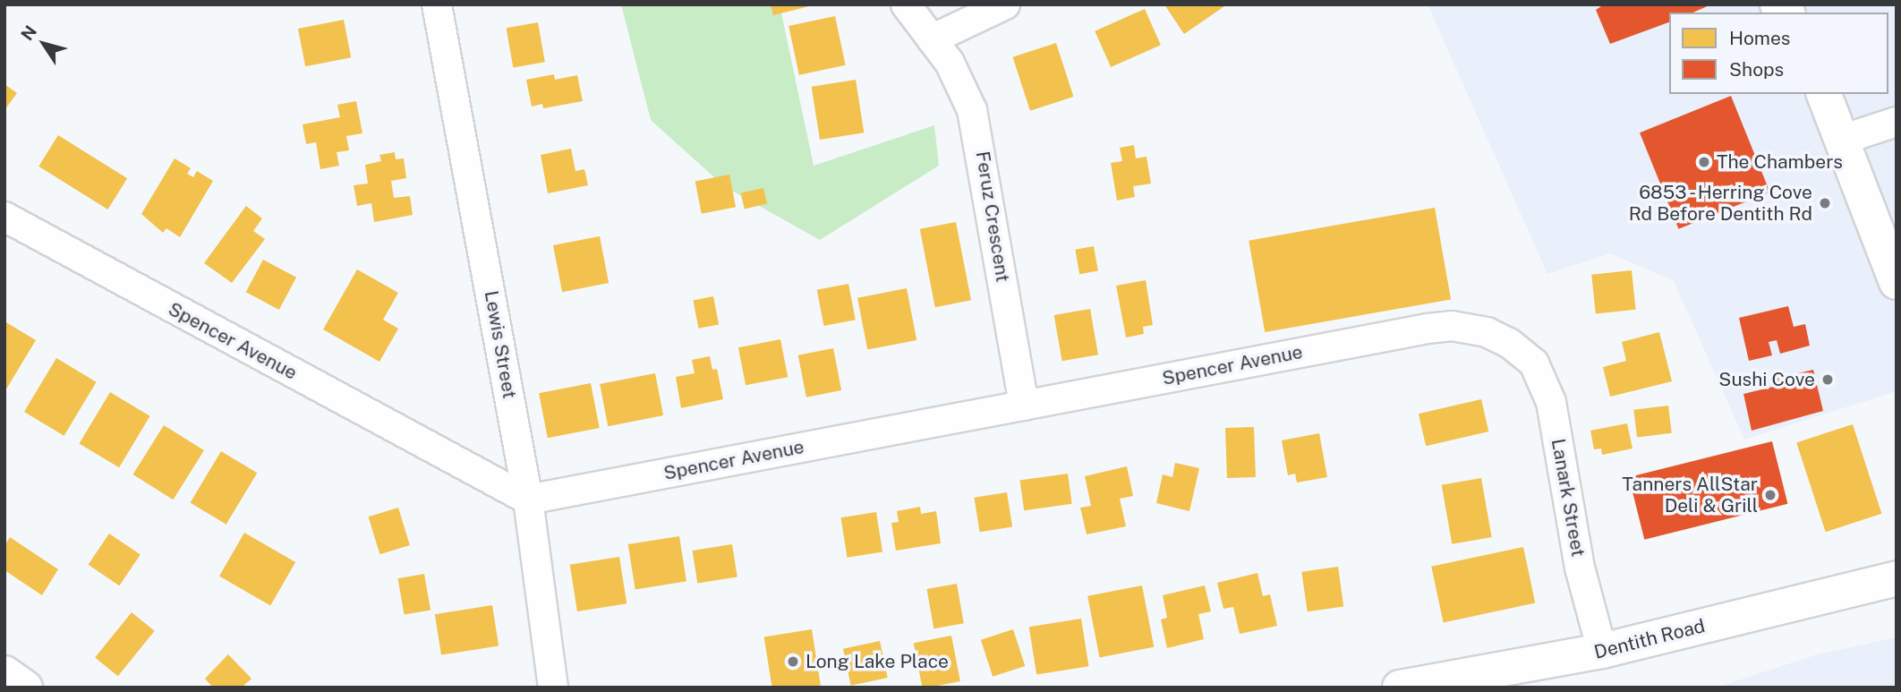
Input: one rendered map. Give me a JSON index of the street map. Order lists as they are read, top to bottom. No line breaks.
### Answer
{"streets":{"main road":["Dentith Road"],"street":["Feruz Crescent","Spencer Avenue","Lewis Street","Lanark Street"]},"crossings":[["Feruz Crescent","Spencer Avenue"],["Spencer Avenue","Lewis Street"],["Spencer Avenue","Lanark Street"],["Lanark Street","Dentith Road"]],"places":["The Chambers","6853 - Herring Cove Rd Before Dentith Rd","Sushi Cove","Tanners AllStar Deli & Grill","Long Lake Place"],"legend":["Homes","Shops"],"north":"top left"}
